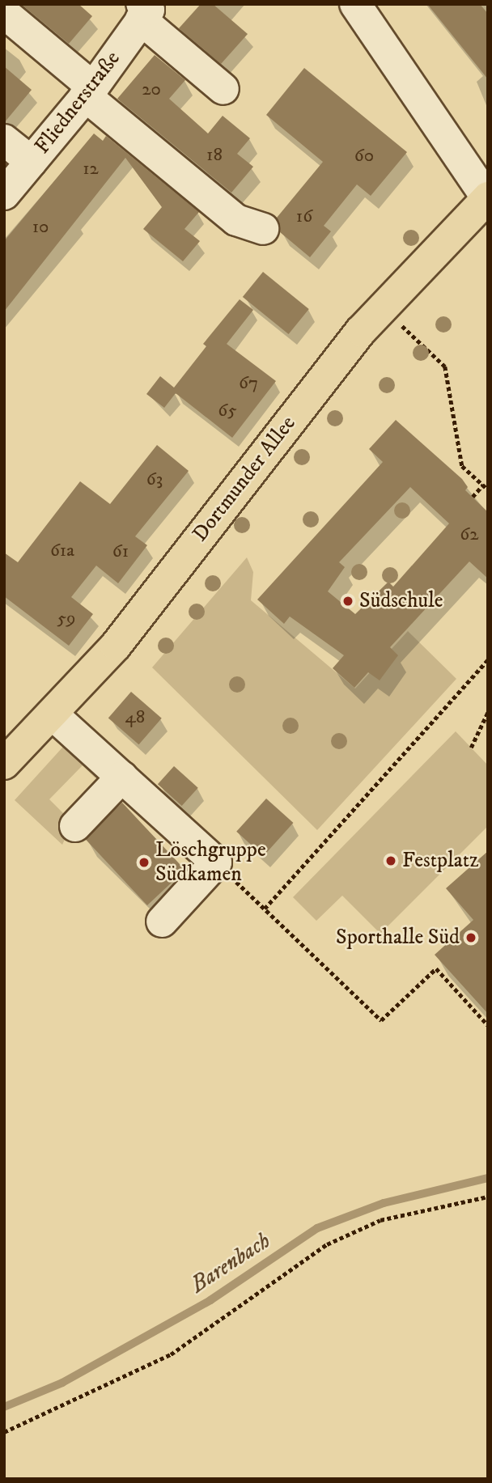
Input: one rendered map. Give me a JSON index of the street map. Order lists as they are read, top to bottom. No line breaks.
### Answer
{"streets":{"main road":["Dortmunder Allee"],"street":["Fliednerstraße"]},"water":["Barenbach"],"places":["Südschule","Festplatz","Löschgruppe Südkamen","Sporthalle Süd"],"house_numbers":["20","18","60","12","16","10","67","65","63","62","61a","61","59","48"]}
